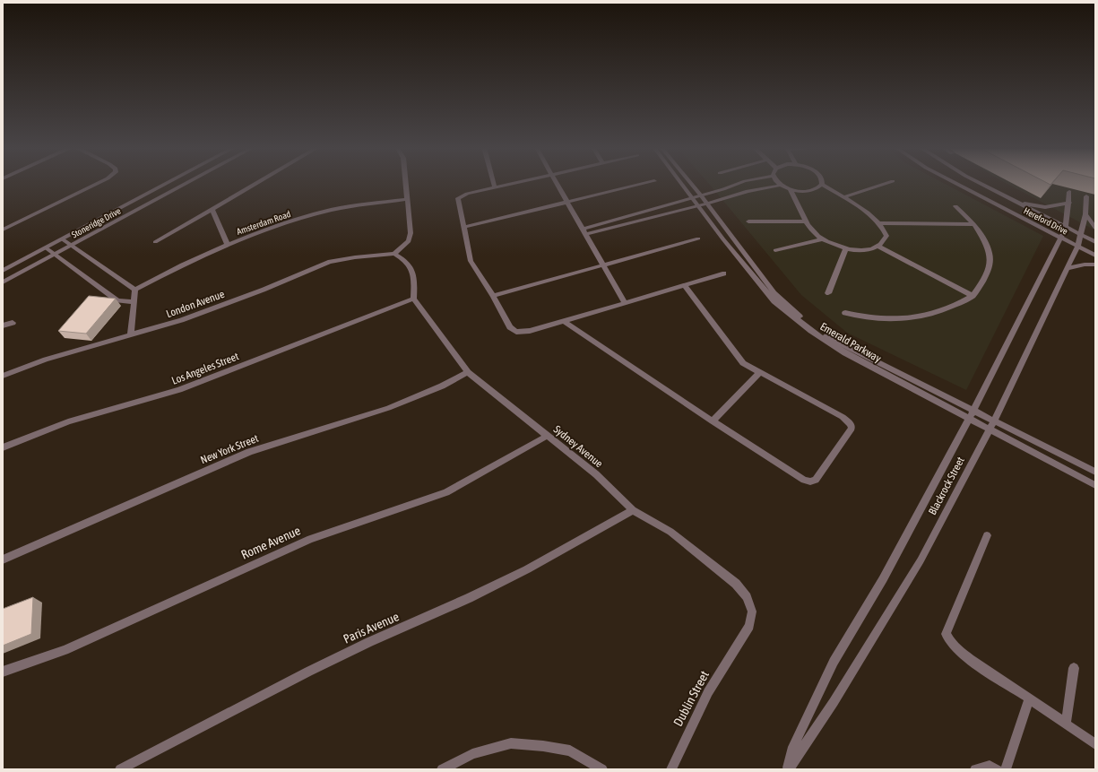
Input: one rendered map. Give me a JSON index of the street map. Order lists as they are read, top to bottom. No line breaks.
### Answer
{"streets":{"street":["Hereford Drive","Stoneridge Drive","Amsterdam Road","London Avenue","Emerald Parkway","Los Angeles Street","Sydney Avenue","New York Street","Blackrock Street","Rome Avenue","Paris Avenue","Dublin Street"]},"crossings":[["Hereford Drive","Blackrock Street"],["Emerald Parkway","Blackrock Street"],["Los Angeles Street","Sydney Avenue"],["Sydney Avenue","New York Street"],["Sydney Avenue","Rome Avenue"],["Sydney Avenue","Paris Avenue"],["Sydney Avenue","Dublin Street"]]}
